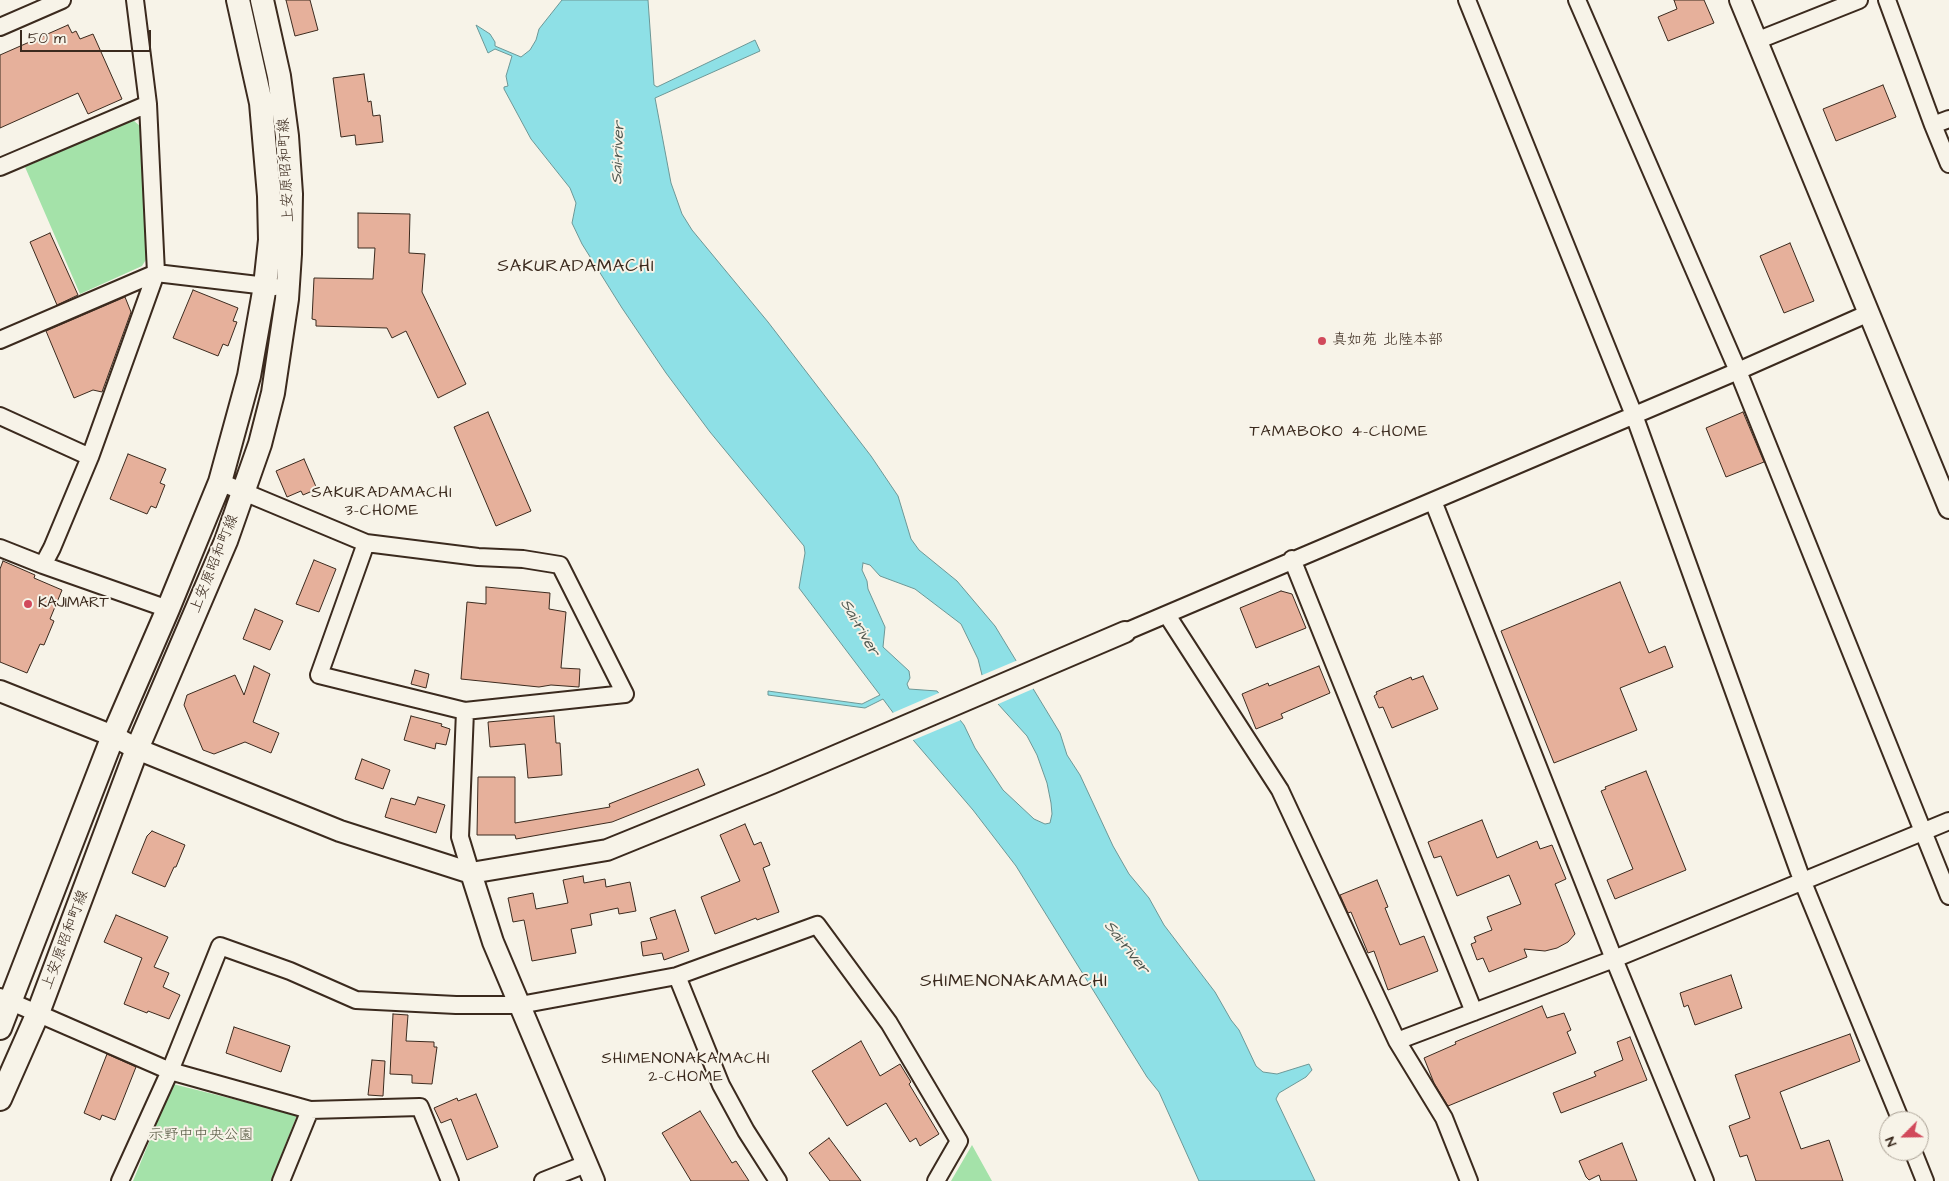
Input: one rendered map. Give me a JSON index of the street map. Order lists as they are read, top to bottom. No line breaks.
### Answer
{"streets":{"main road":["上安原昭和町線"]},"districts":["SAKURADAMACHI","TAMABOKO 4-CHOME","SAKURADAMACHI 3-CHOME","SHIMENONAKAMACHI","SHIMENONAKAMACHI 2-CHOME"],"water":["Sai-river"],"parks":["示野中中央公園"],"places":["真如苑 北陸本部","KAJIMART"],"scale_bar":"50 m","north":"bottom left"}
